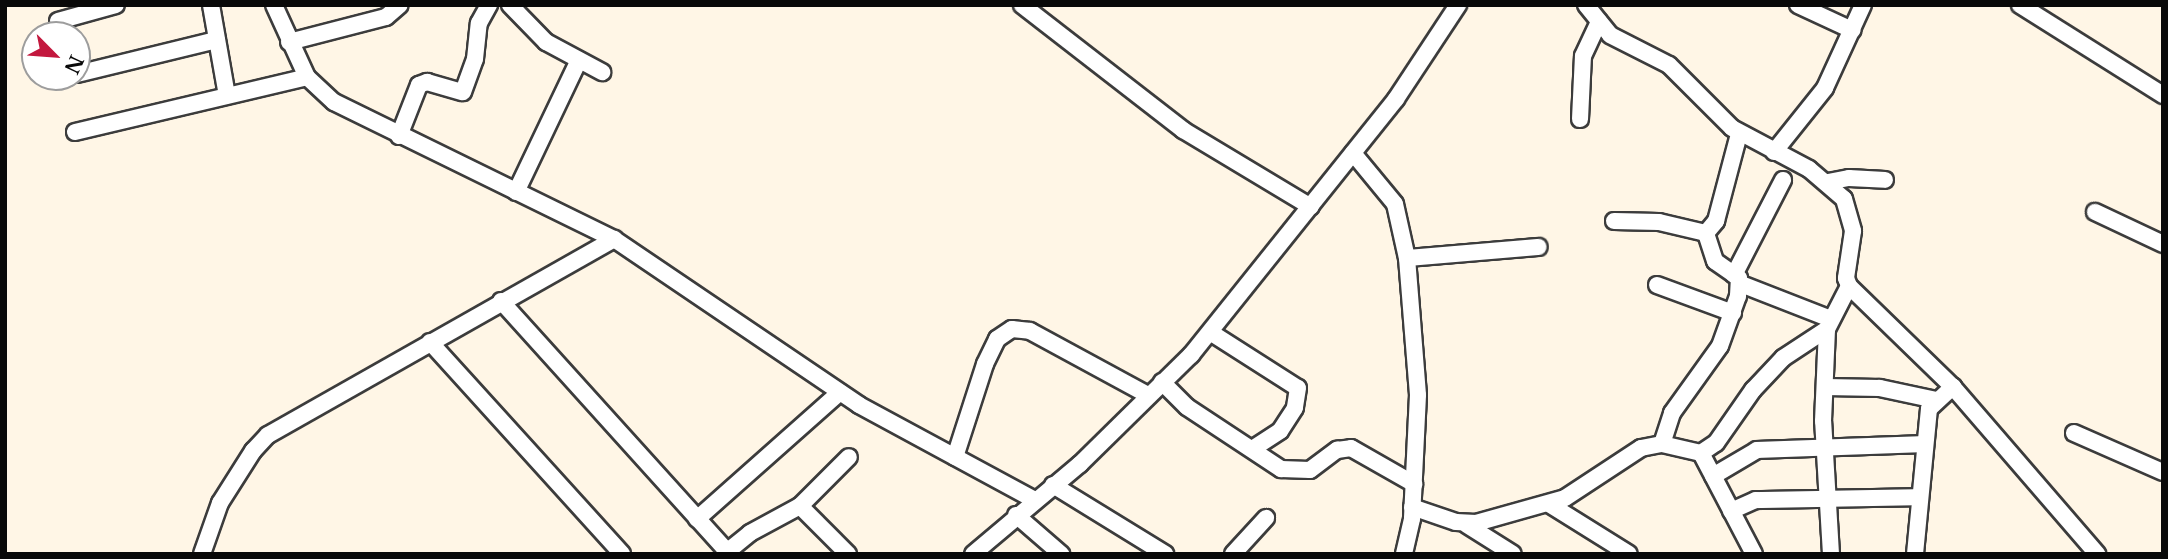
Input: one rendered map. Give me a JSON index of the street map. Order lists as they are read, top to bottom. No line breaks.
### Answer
{"north":"bottom right"}
